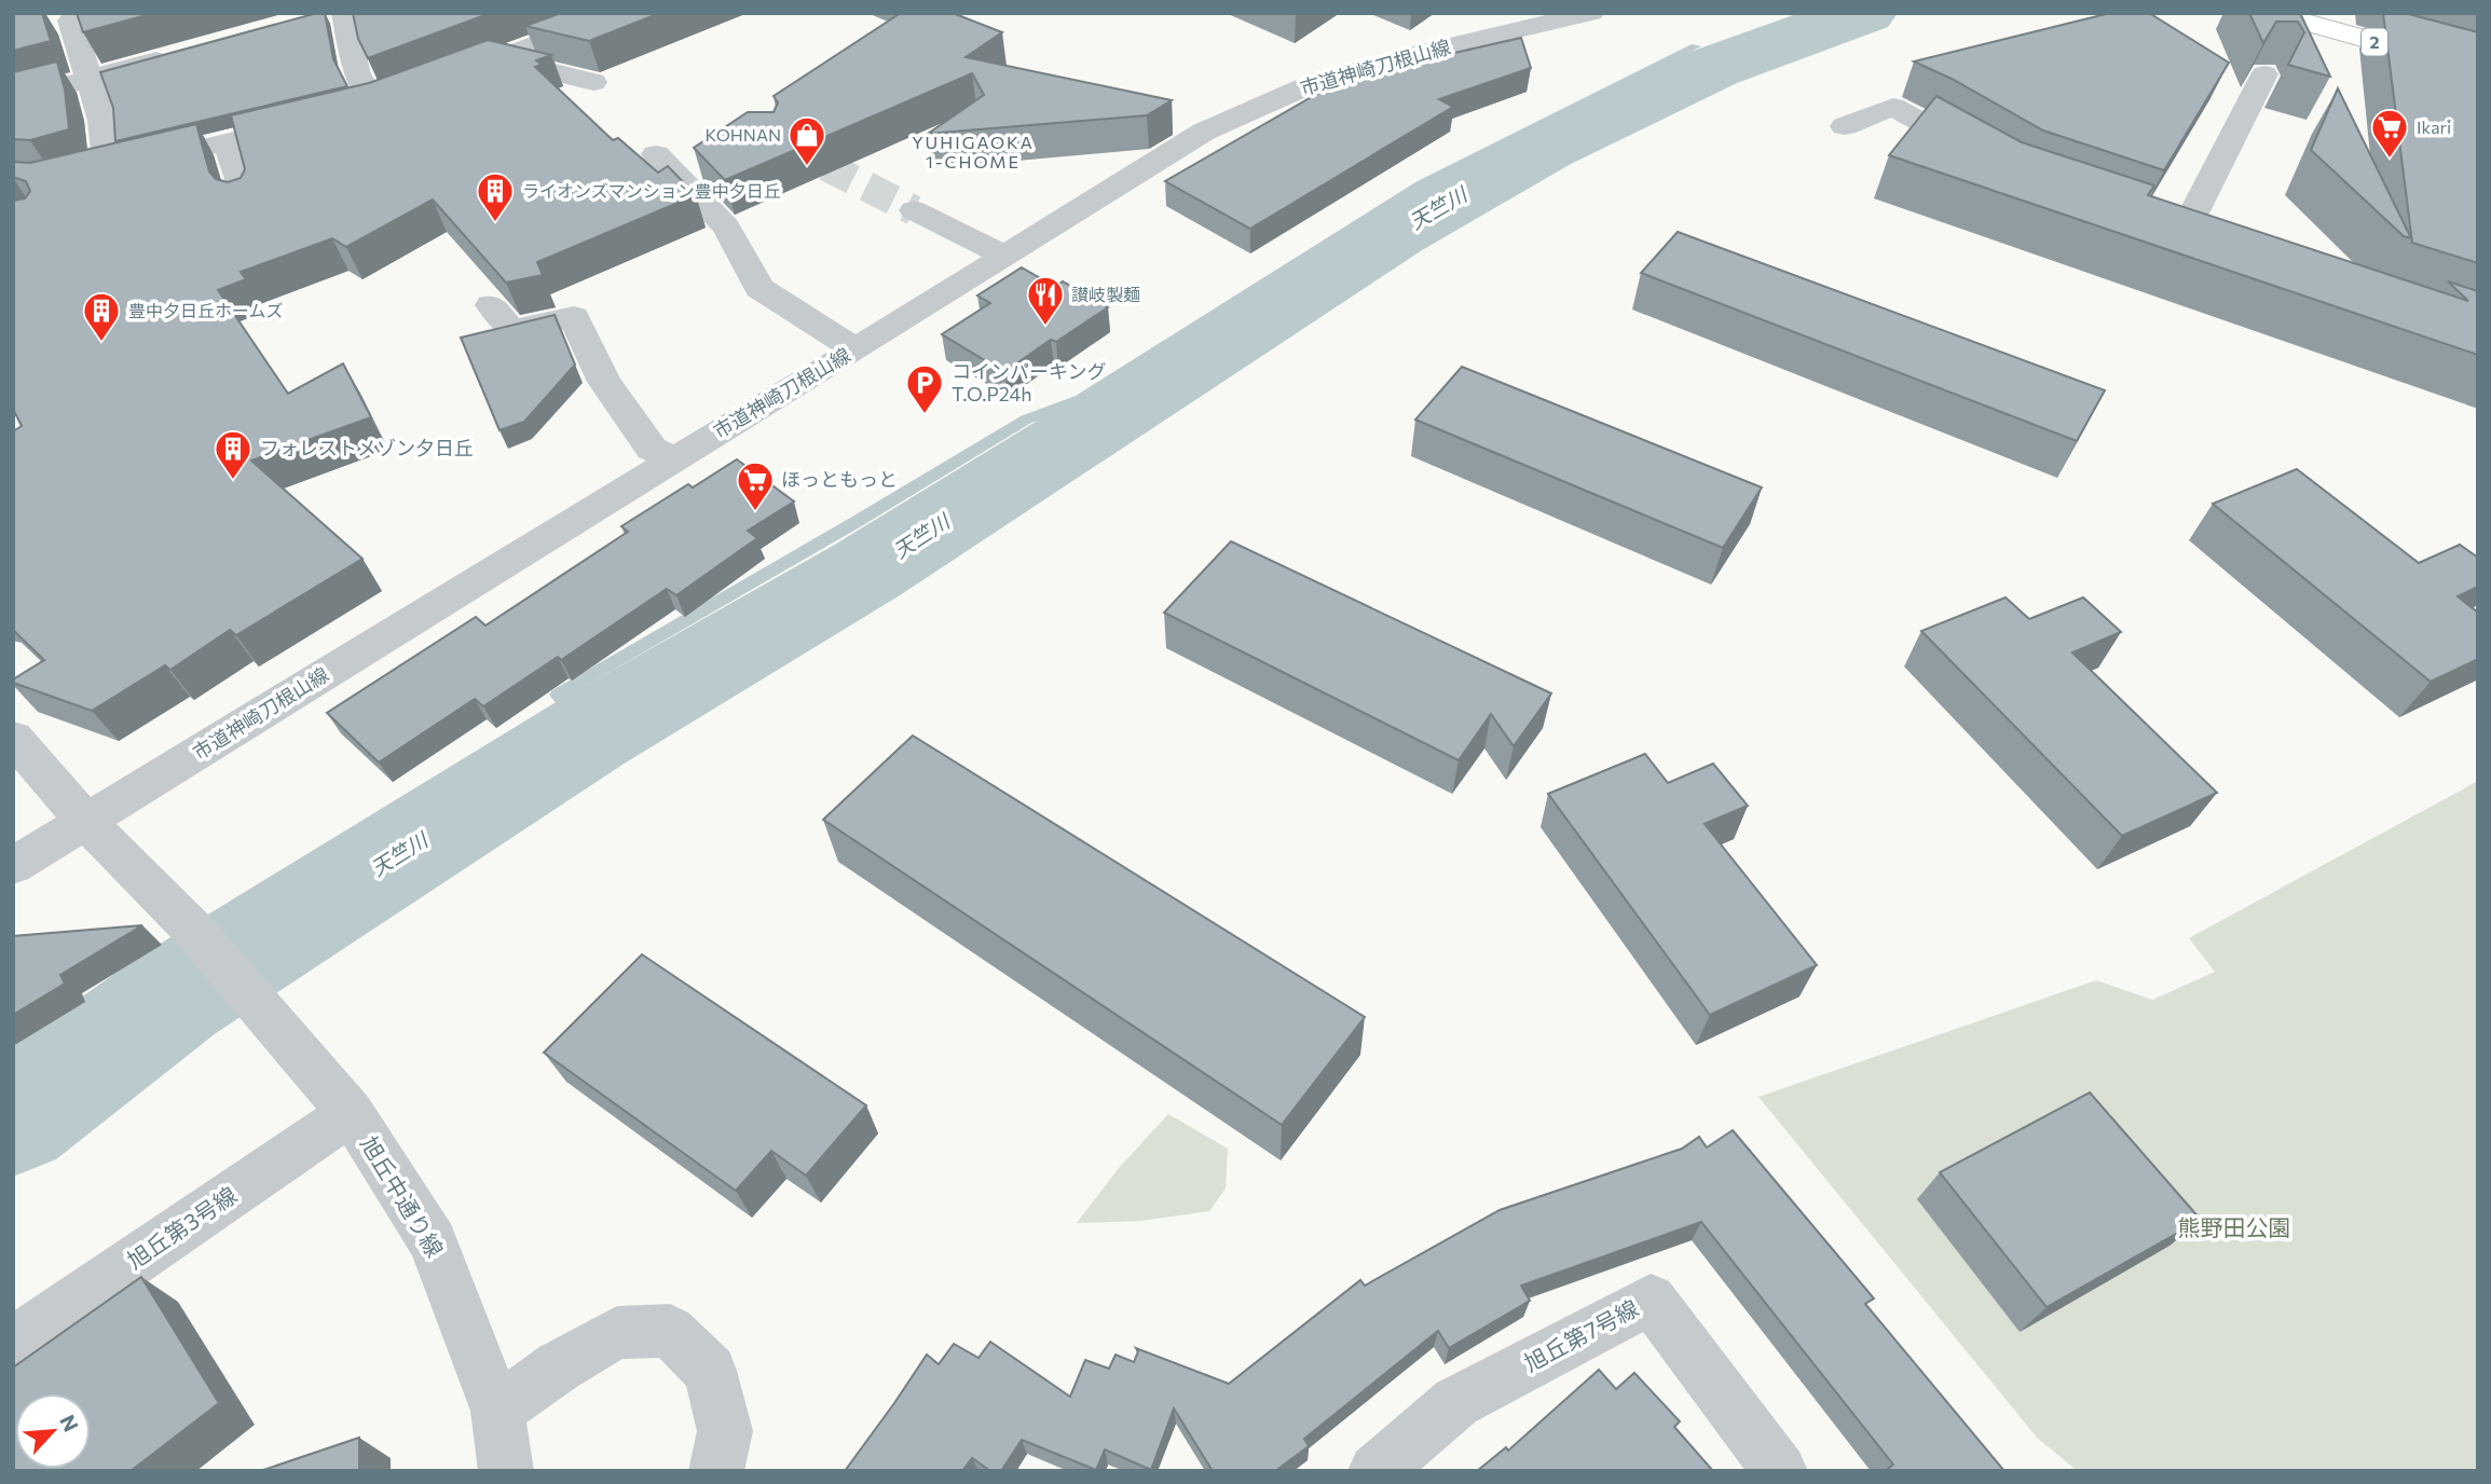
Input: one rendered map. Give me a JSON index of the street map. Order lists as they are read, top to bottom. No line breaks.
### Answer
{"streets":{"main road":["2"],"street":["市道神崎刀根山線","旭丘中通り線","旭丘第3号線","旭丘第7号線"]},"crossings":[["市道神崎刀根山線","旭丘中通り線"],["旭丘中通り線","旭丘第3号線"]],"districts":["YUHIGAOKA 1-CHOME"],"water":["天竺川"],"parks":["熊野田公園"],"places":{"supermarket":["Ikari","ほっともっと"],"shop":["KOHNAN"],"building":["ライオンズマンション豊中夕日丘","豊中夕日丘ホームズ","フォレストメゾン夕日丘"],"restaurant":["讃岐製麺"],"parking":["コインパーキング T.O.P24h"]},"north":"top right"}
